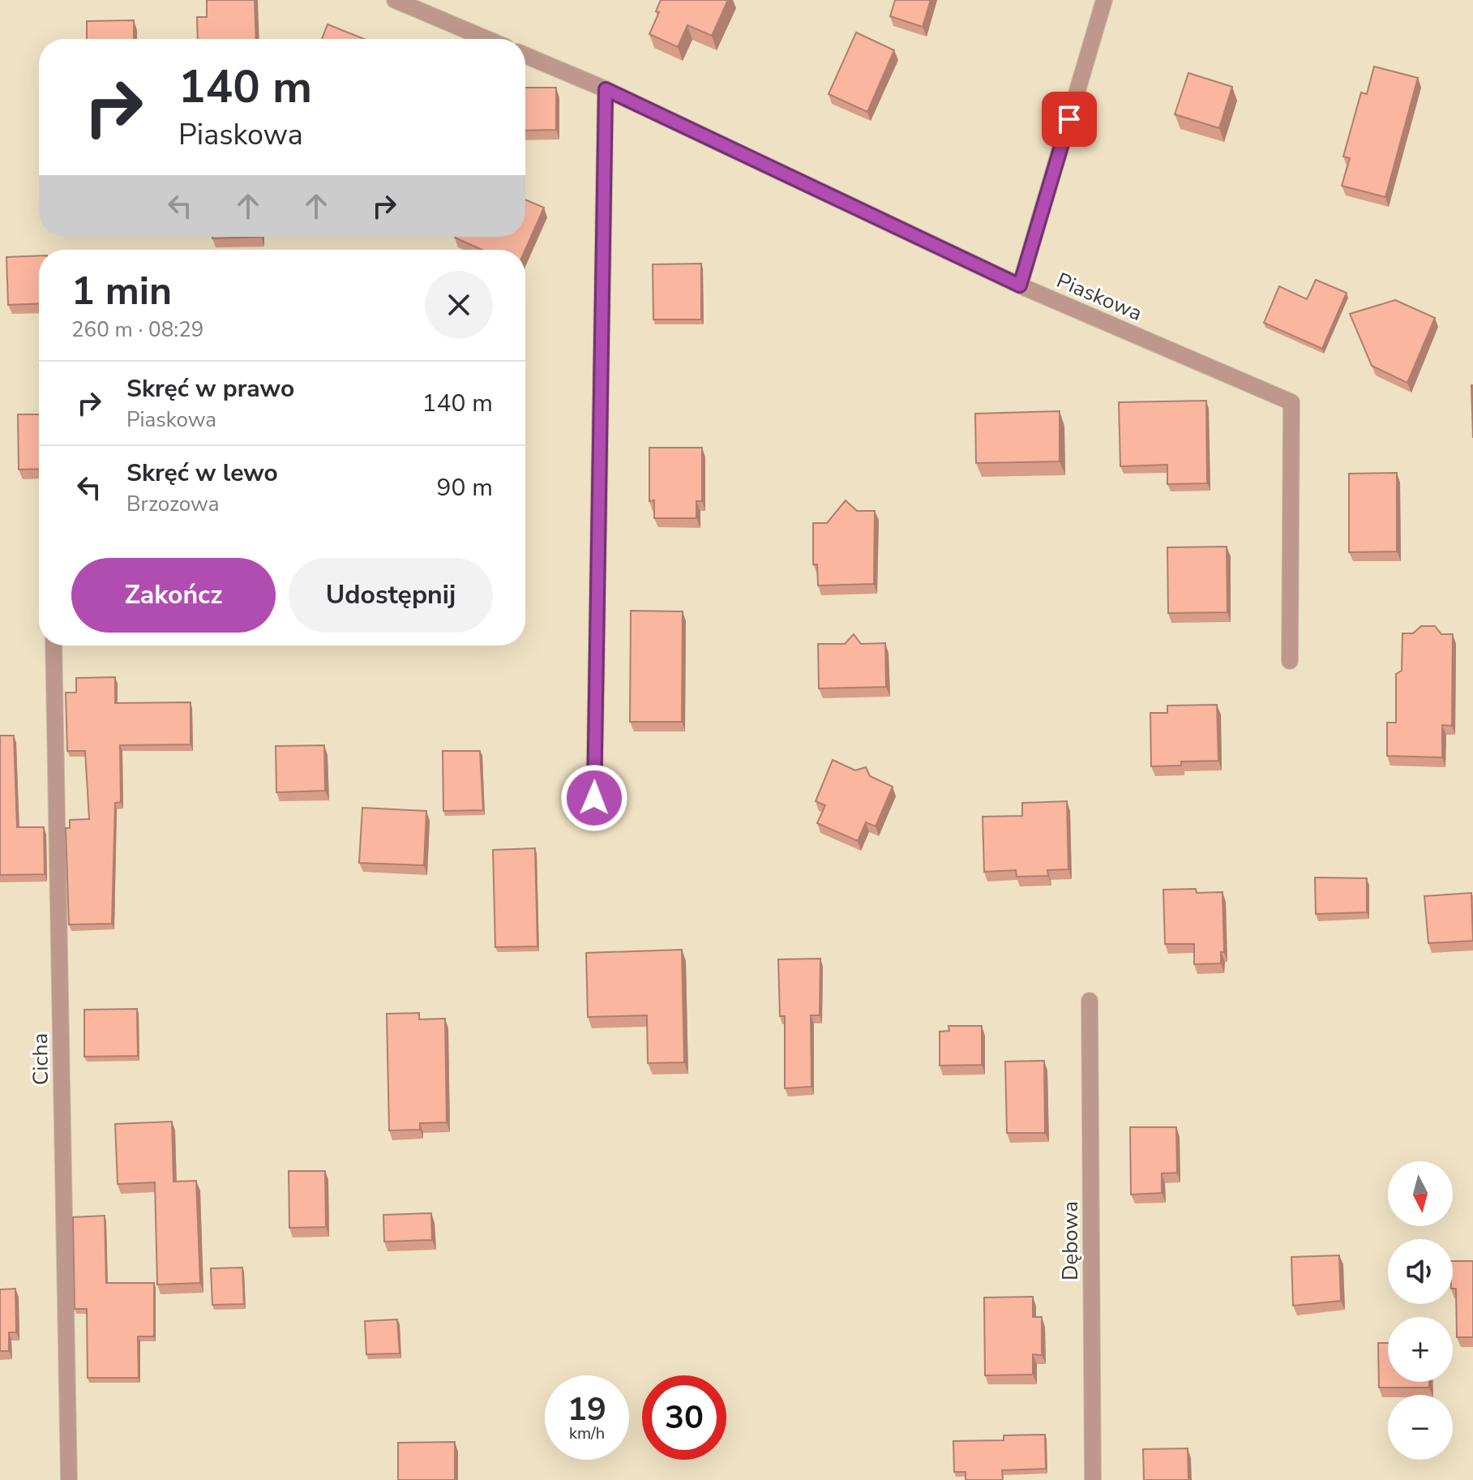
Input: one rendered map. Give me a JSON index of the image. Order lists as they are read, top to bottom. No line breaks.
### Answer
{"streets":{"street":["Piaskowa","Cicha","Dębowa"]},"north":"bottom","page":{"turn":["140 m","Piaskowa"],"heading":["1 min","260 m · 08:29"],"list":[{"name":"Skręć w prawo","note":"Piaskowa","value":"140 m"},{"name":"Skręć w lewo","note":"Brzozowa","value":"90 m"}],"buttons":["Zakończ","Udostępnij"],"map_buttons":["+","−"],"speed":"19 km/h","limit":"30"}}
